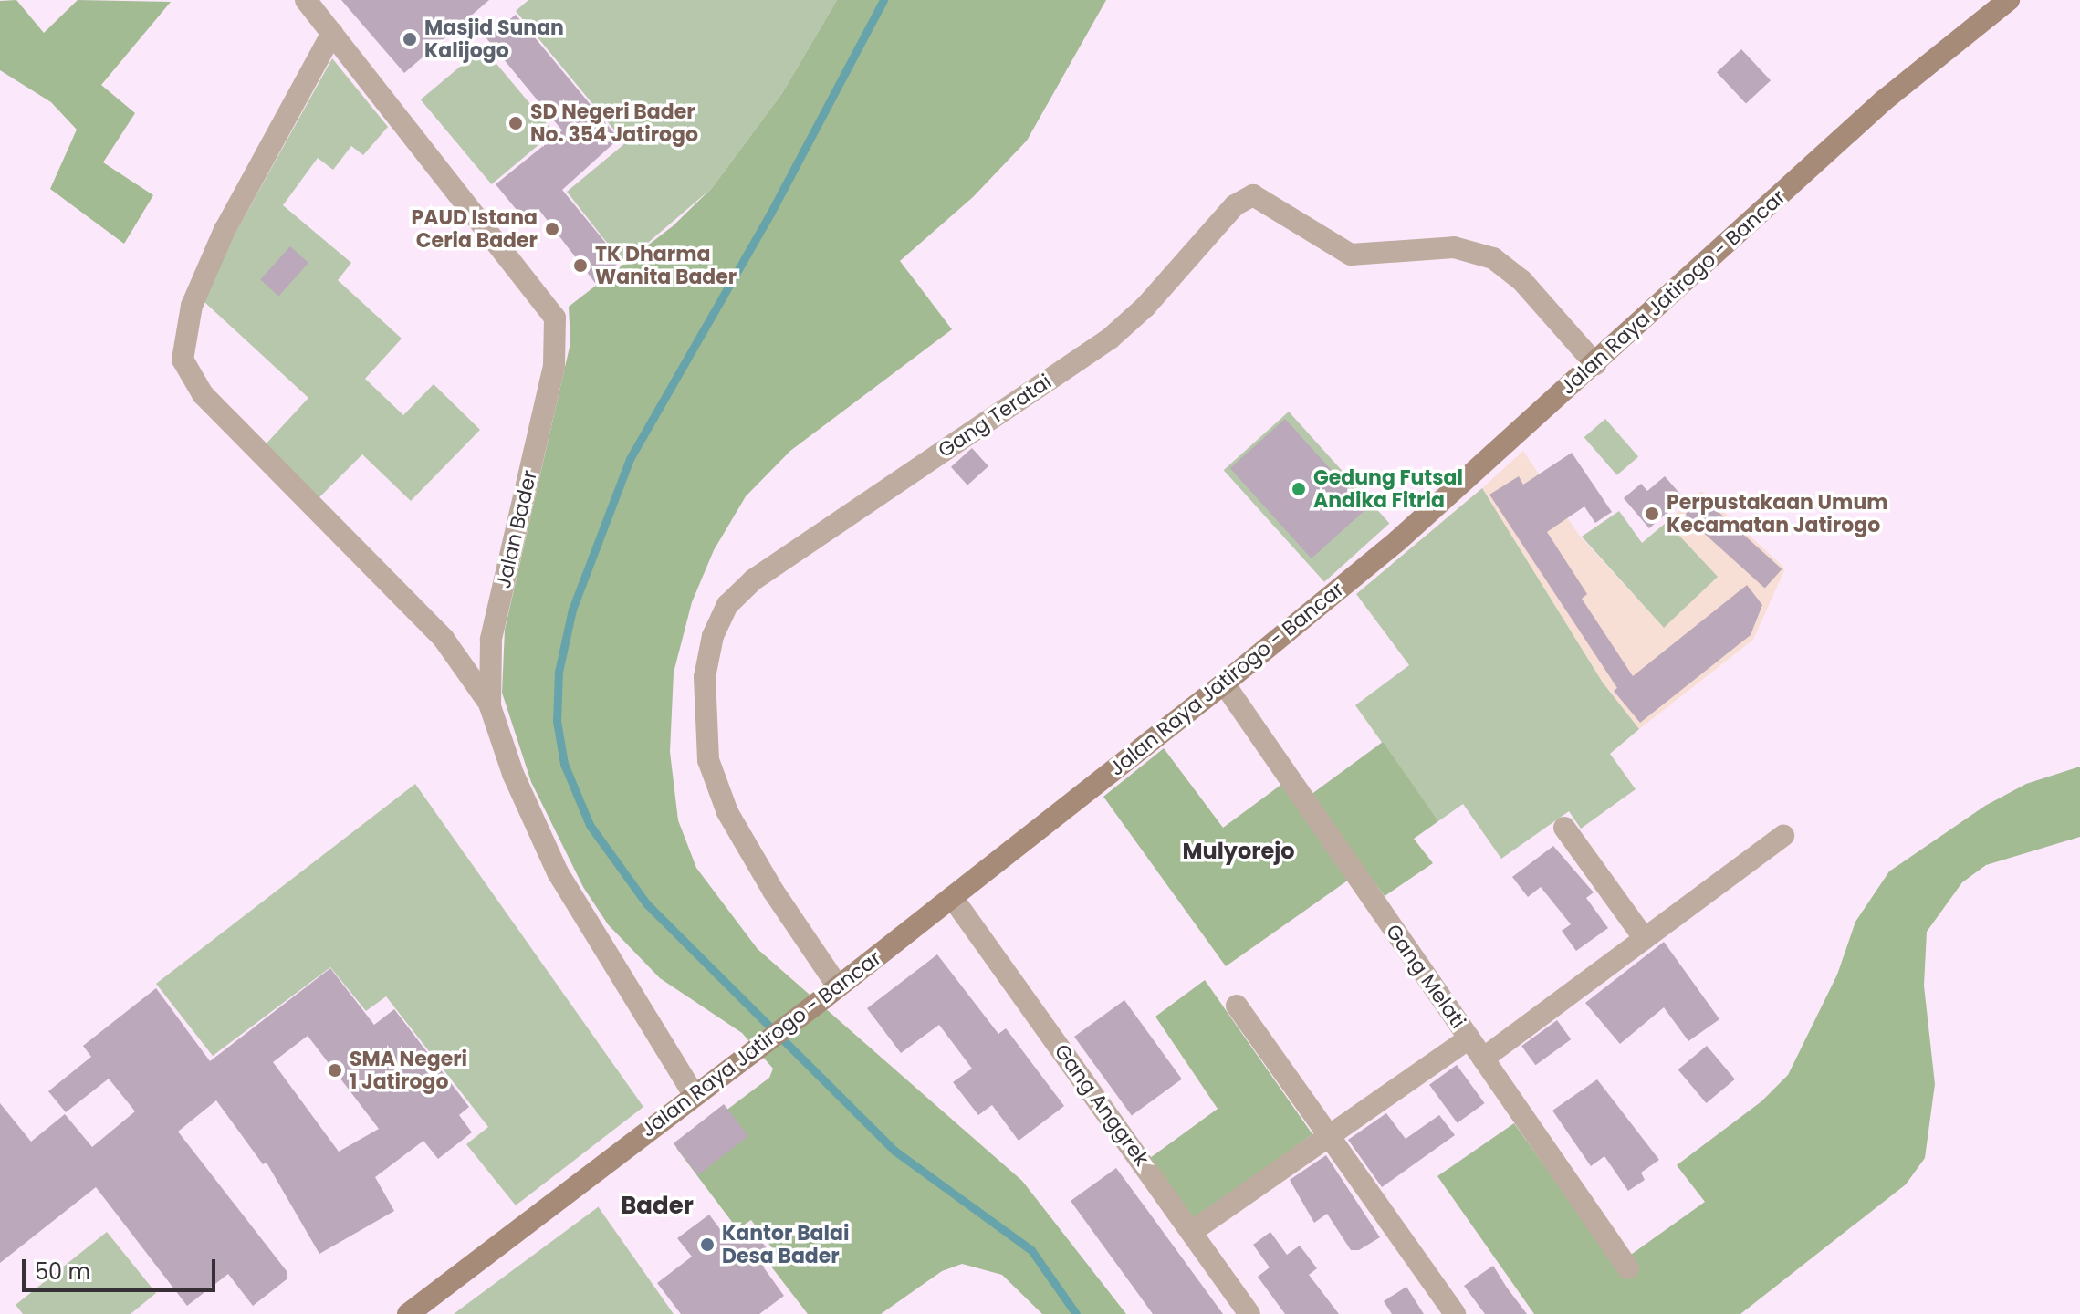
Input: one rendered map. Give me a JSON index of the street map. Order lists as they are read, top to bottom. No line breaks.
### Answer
{"streets":{"main road":["Jalan Raya Jatirogo - Bancar"],"street":["Gang Teratai","Jalan Bader","Gang Melati","Gang Anggrek"]},"crossings":[["Jalan Raya Jatirogo - Bancar","Gang Teratai"],["Jalan Raya Jatirogo - Bancar","Jalan Bader"],["Jalan Raya Jatirogo - Bancar","Gang Melati"],["Jalan Raya Jatirogo - Bancar","Gang Anggrek"]],"districts":["Mulyorejo","Bader"],"places":["Masjid Sunan Kalijogo","SD Negeri Bader No. 354 Jatirogo","PAUD Istana Ceria Bader","TK Dharma Wanita Bader","Gedung Futsal Andika Fitria","Perpustakaan Umum Kecamatan Jatirogo","SMA Negeri 1 Jatirogo","Kantor Balai Desa Bader"],"scale_bar":"50 m"}
